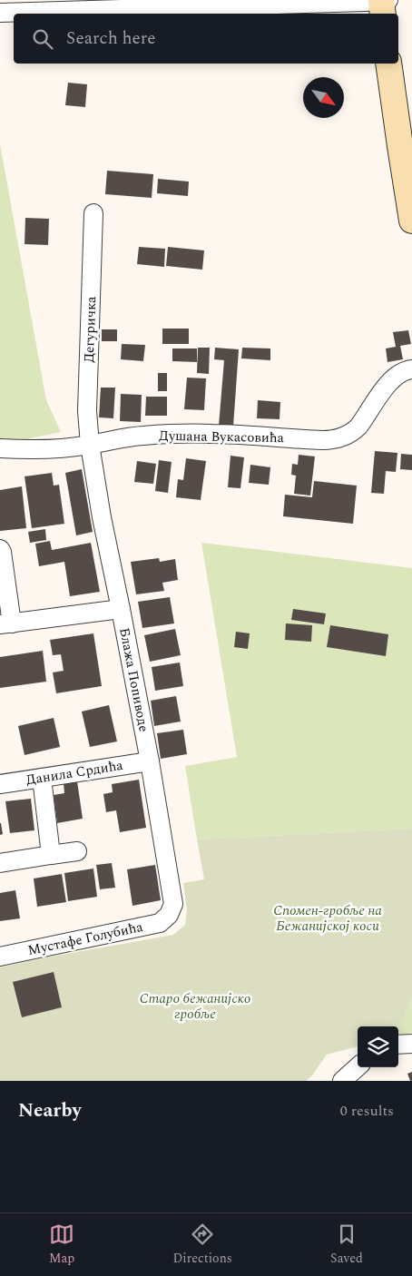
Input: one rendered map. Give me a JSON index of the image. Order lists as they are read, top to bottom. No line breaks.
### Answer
{"streets":{"street":["Дегуричка","Душана Вукасовића","Блажа Попиводе","Данила Срдића","Мустафе Голубића"]},"crossings":[["Дегуричка","Душана Вукасовића"],["Дегуричка","Блажа Попиводе"],["Душана Вукасовића","Блажа Попиводе"],["Блажа Попиводе","Данила Срдића"],["Блажа Попиводе","Мустафе Голубића"]],"parks":["Спомен-гробље на Бежанијској коси","Старо бежанијско гробље"],"north":"bottom right","page":{"search":"Search here","heading":["Nearby","0 results"],"nav":["Map","Directions","Saved"]}}
